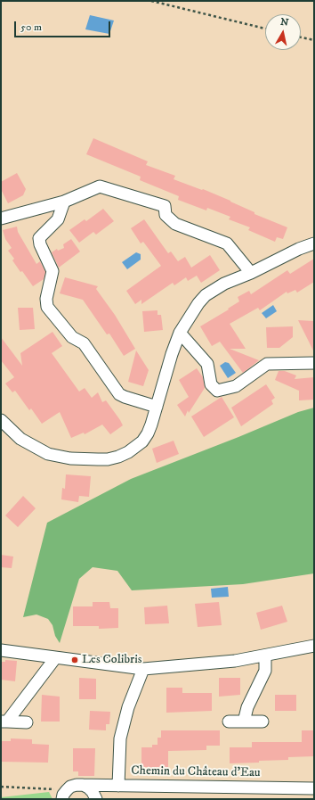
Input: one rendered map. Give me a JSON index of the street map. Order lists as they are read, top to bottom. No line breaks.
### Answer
{"streets":{"street":["Chemin du Château d'Eau"]},"places":["Les Colibris"],"scale_bar":"50 m","north":"top"}
